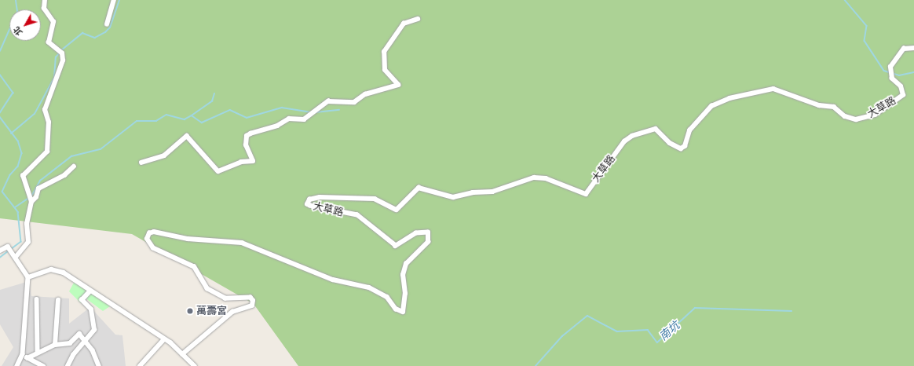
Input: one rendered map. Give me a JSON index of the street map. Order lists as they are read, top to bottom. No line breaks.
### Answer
{"streets":{"street":["大草路"]},"water":["南坑"],"places":["萬壽宮"],"north":"bottom left"}
